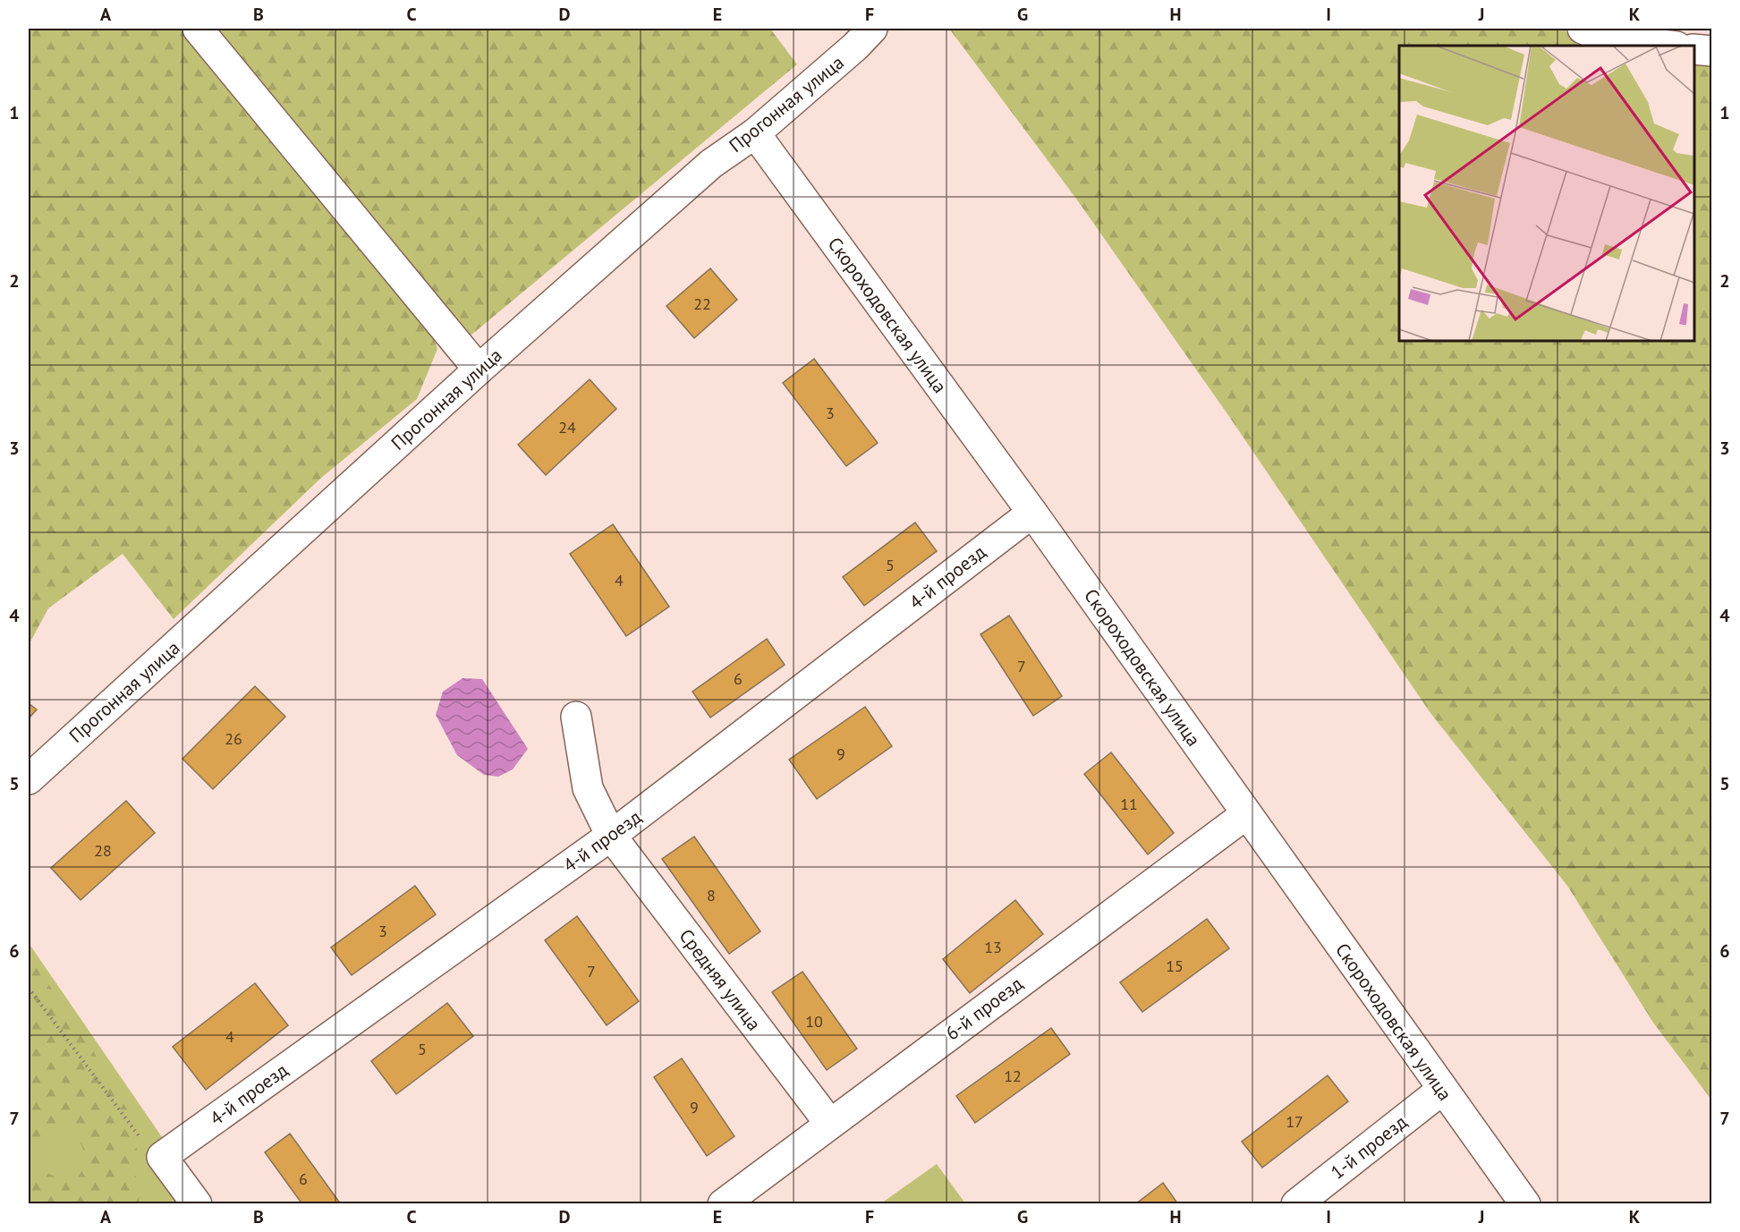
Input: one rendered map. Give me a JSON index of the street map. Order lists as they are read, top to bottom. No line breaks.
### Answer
{"streets":{"street":["Прогонная улица","Скороходовская улица","4-й проезд","Средняя улица","6-й проезд","1-й проезд"]},"crossings":[["Прогонная улица","Скороходовская улица"],["Скороходовская улица","4-й проезд"],["Скороходовская улица","6-й проезд"],["Скороходовская улица","1-й проезд"],["4-й проезд","Средняя улица"],["Средняя улица","6-й проезд"]],"house_numbers":["22","3","24","5","4","7","6","26","9","11","28","8","3","13","15","7","10","4","5","12","9","17","6"],"grid":{"columns":["A","B","C","D","E","F","G","H","I","J","K"],"rows":["1","2","3","4","5","6","7"]}}
